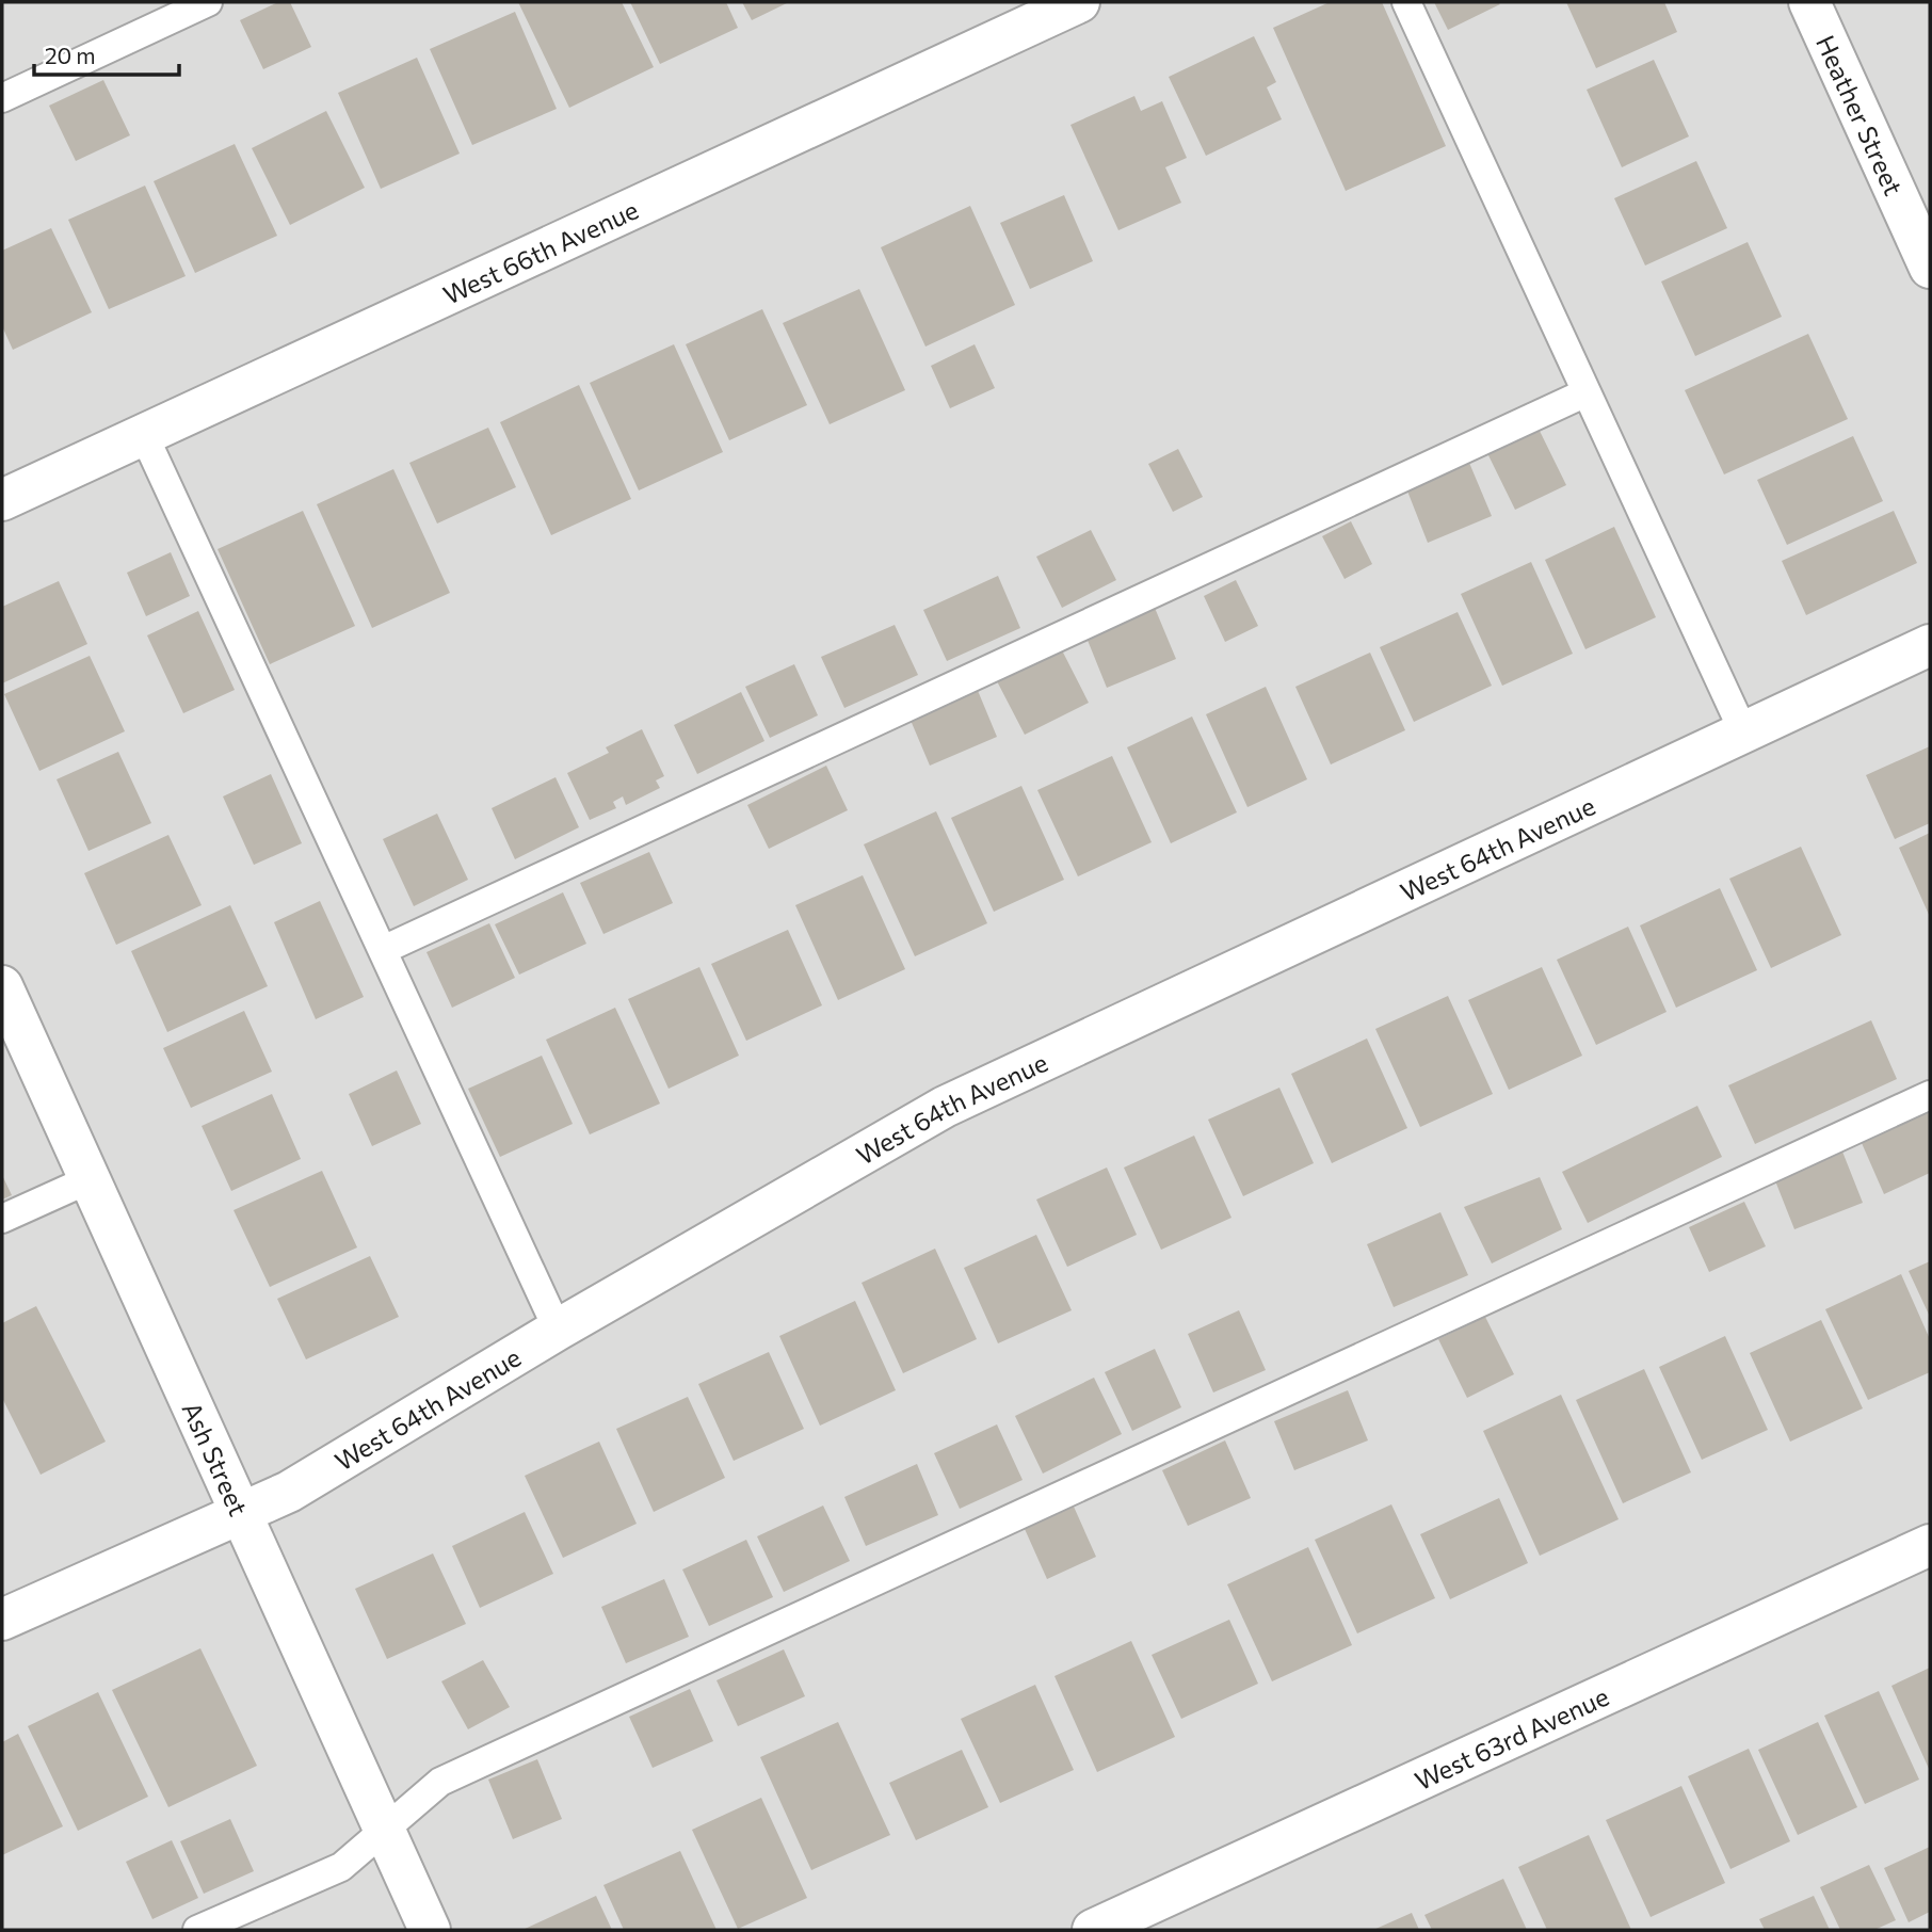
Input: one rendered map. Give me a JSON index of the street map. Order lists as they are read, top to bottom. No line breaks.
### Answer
{"streets":{"street":["Heather Street","West 66th Avenue","West 64th Avenue","Ash Street","West 63rd Avenue"]},"crossings":[["West 64th Avenue","Ash Street"]],"scale_bar":"20 m"}
